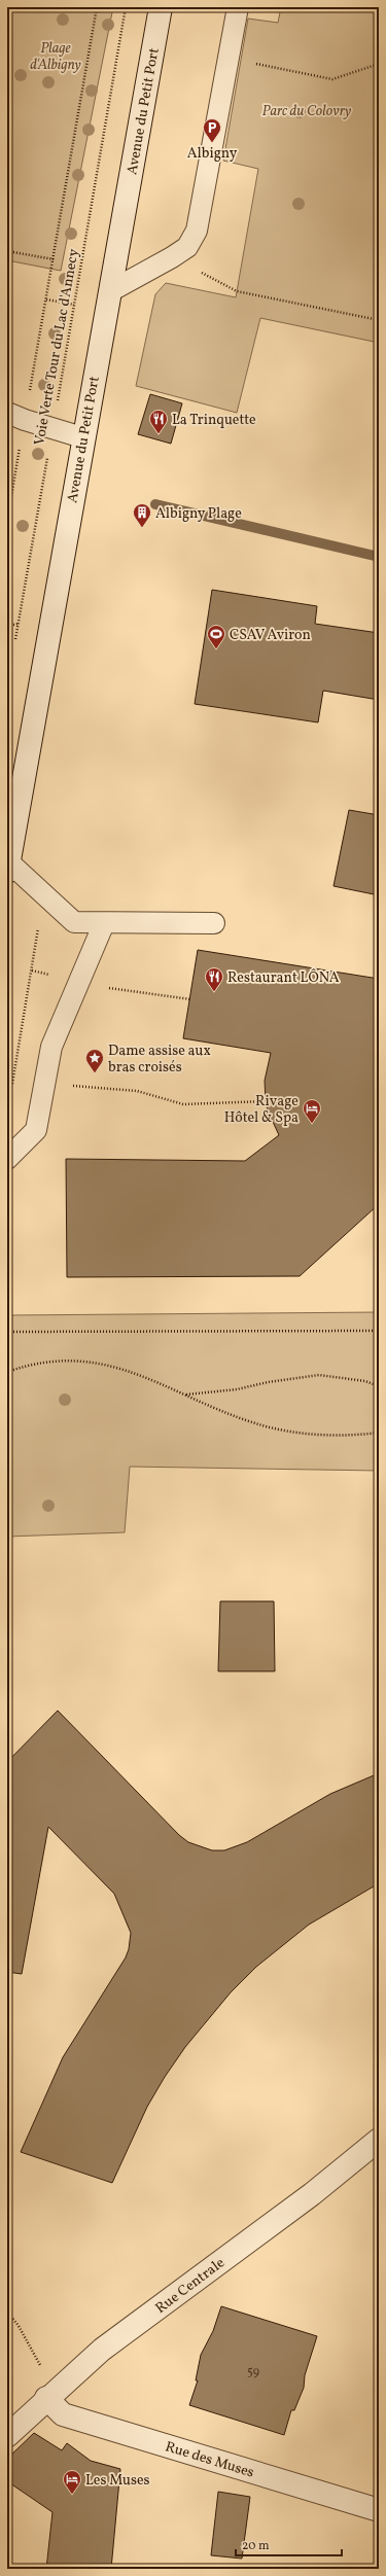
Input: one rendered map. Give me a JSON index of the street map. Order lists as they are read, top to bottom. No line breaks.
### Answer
{"streets":{"main road":["Avenue du Petit Port","Rue Centrale","Rue des Muses"],"path":["Voie Verte Tour du Lac d'Annecy"]},"crossings":[["Rue Centrale","Rue des Muses"]],"parks":["Plage d'Albigny","Parc du Colovry"],"places":{"parking":["Albigny"],"restaurant":["La Trinquette","Restaurant LÔNA"],"building":["Albigny Plage"],"sports":["CSAV Aviron"],"place":["Dame assise aux bras croisés"],"hotel":["Rivage Hôtel & Spa","Les Muses"]},"house_numbers":["59"],"scale_bar":"20 m"}
